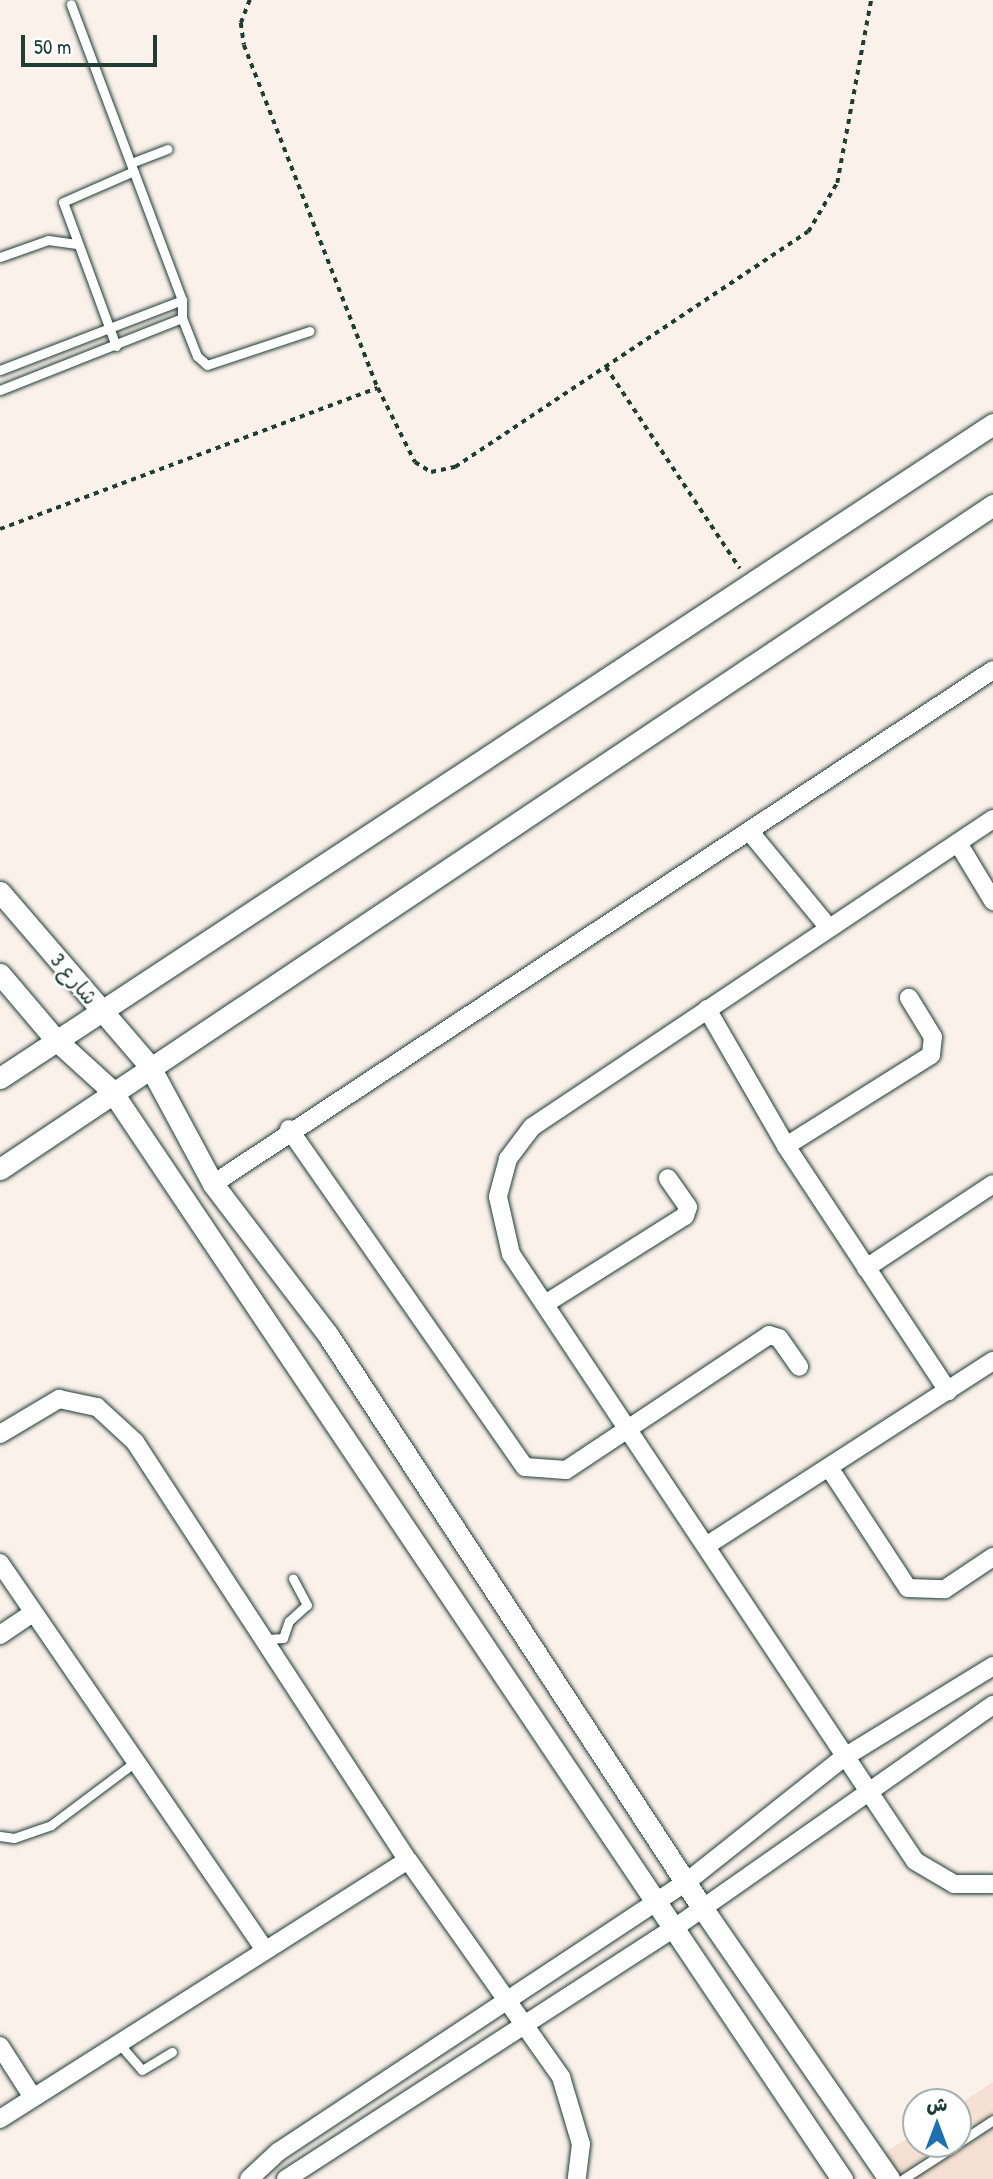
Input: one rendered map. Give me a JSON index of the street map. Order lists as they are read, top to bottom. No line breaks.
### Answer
{"streets":{"street":["شارع 3"]},"scale_bar":"50 m","north":"top"}
